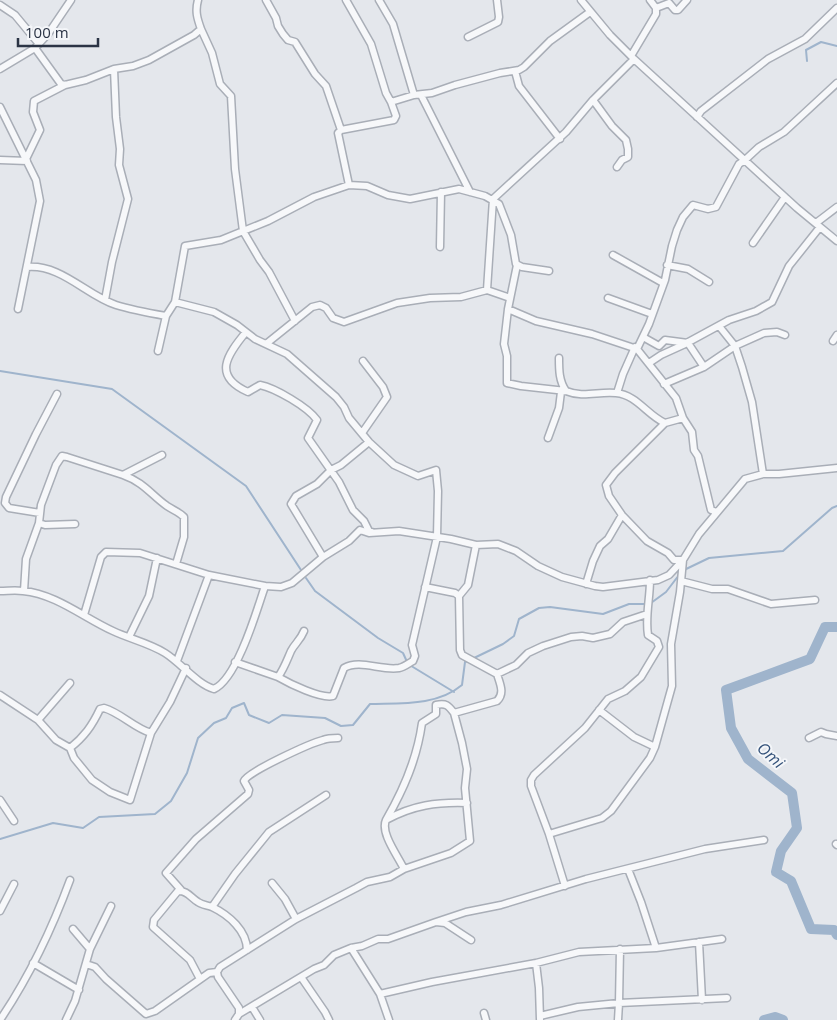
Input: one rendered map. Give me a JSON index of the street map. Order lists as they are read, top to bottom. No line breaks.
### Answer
{"water":["Omi"],"scale_bar":"100 m"}
